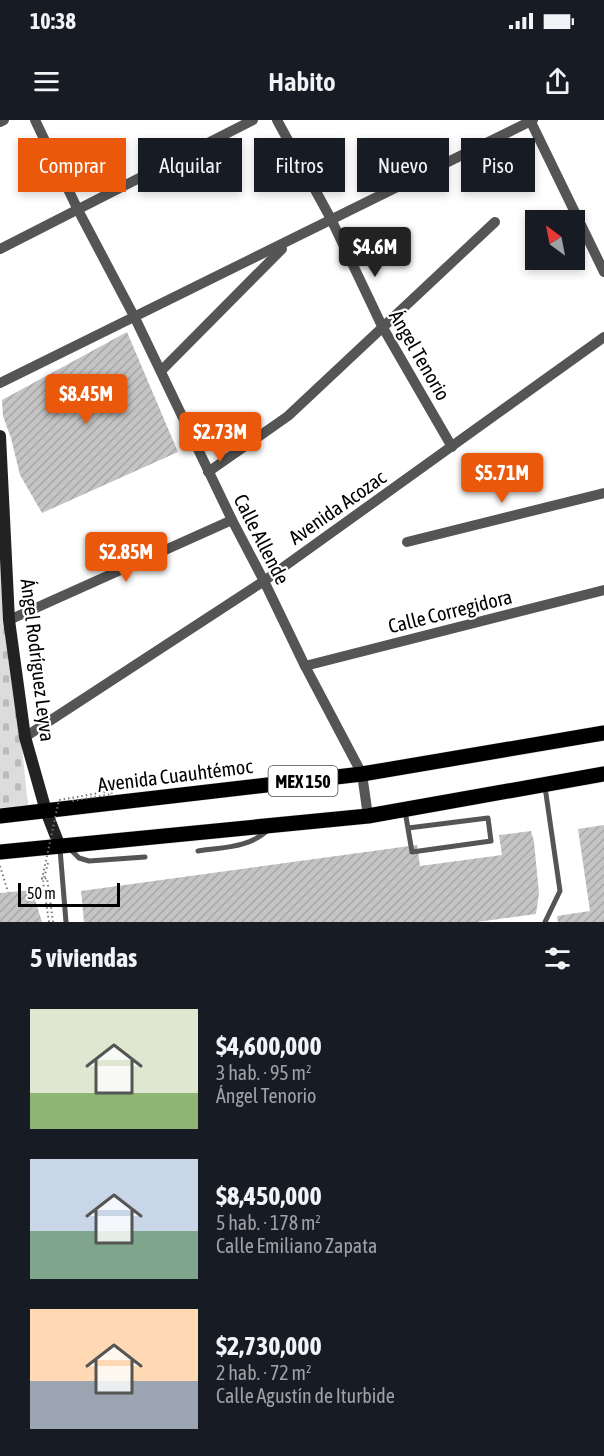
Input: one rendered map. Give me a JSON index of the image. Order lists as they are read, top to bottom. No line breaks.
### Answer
{"streets":{"main road":["Avenida Cuauhtémoc","MEX 150"],"street":["Ángel Tenorio","Avenida Acozac","Calle Allende","Calle Corregidora","Ángel Rodríguez Leyva"]},"crossings":[["Ángel Tenorio","Avenida Acozac"],["Avenida Acozac","Calle Allende"],["Avenida Acozac","Ángel Rodríguez Leyva"],["Calle Allende","Calle Corregidora"],["Calle Allende","Avenida Cuauhtémoc"],["Calle Allende","MEX 150"],["Ángel Rodríguez Leyva","Avenida Cuauhtémoc"],["Ángel Rodríguez Leyva","MEX 150"]],"scale_bar":"50 m","north":"top left","page":{"status":"10:38","header":"Habito","chip":["Comprar","Alquilar","Filtros","Nuevo","Piso"],"price":["$4.6M","$8.45M","$2.73M","$5.71M","$2.85M"],"scale":"50 m","heading":"5 viviendas","list":[{"name":"$4,600,000","note":"3 hab. · 95 m² · Ángel Tenorio"},{"name":"$8,450,000","note":"5 hab. · 178 m² · Calle Emiliano Zapata"},{"name":"$2,730,000","note":"2 hab. · 72 m² · Calle Agustín de Iturbide"}]}}
